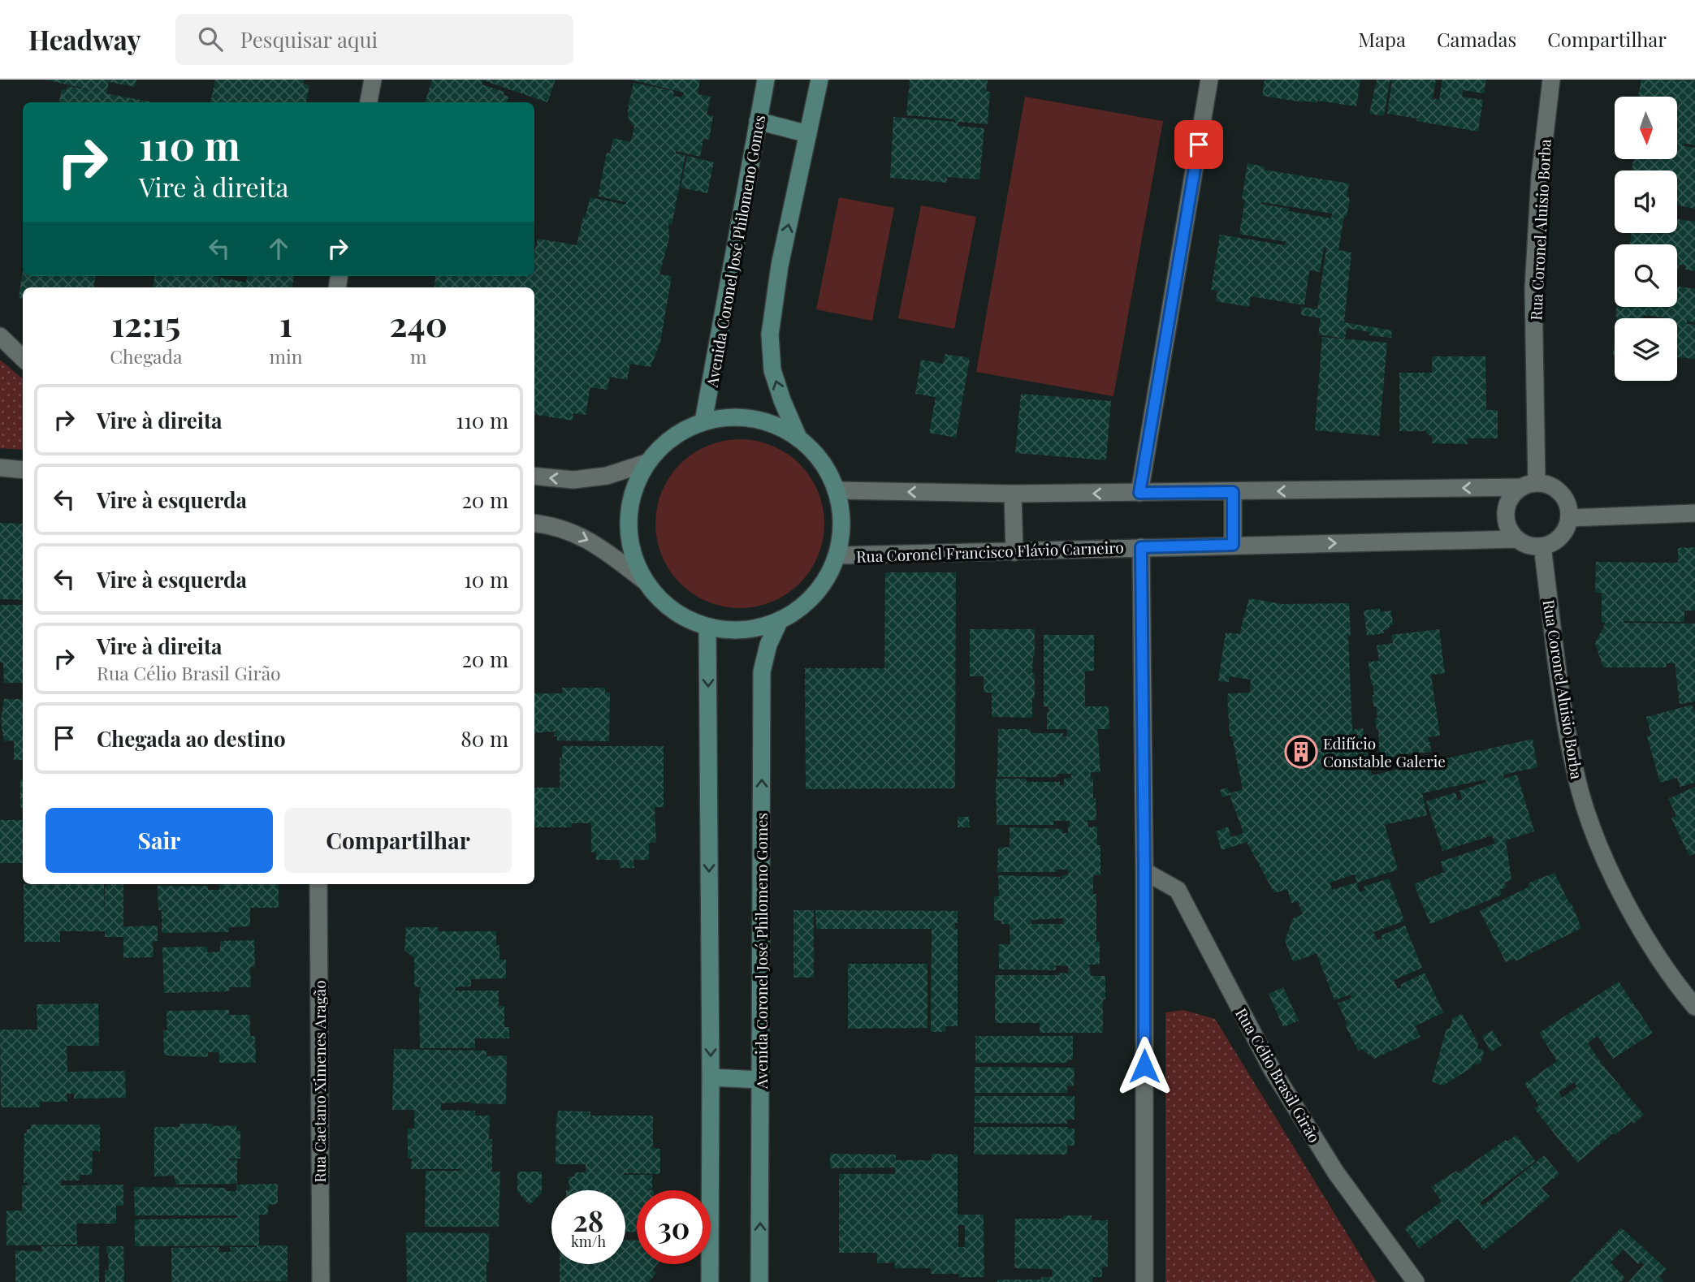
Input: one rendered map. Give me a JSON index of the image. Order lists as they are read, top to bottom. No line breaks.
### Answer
{"streets":{"main road":["Avenida Coronel José Philomeno Gomes"],"street":["Rua Coronel Aluisio Borba","Rua Coronel Francisco Flávio Carneiro","Rua Célio Brasil Girão","Rua Caetano Ximenes Aragão"]},"crossings":[["Rua Coronel Aluisio Borba","Rua Coronel Francisco Flávio Carneiro"]],"places":{"building":["Edifício Constable Galerie"]},"north":"bottom","page":{"header":"Headway","search":"Pesquisar aqui","nav":["Mapa","Camadas","Compartilhar"],"turn":["110 m","Vire à direita"],"eta":["12:15","Chegada","1","min","240","m"],"list":[{"name":"Vire à direita","value":"110 m"},{"name":"Vire à esquerda","value":"20 m"},{"name":"Vire à esquerda","value":"10 m"},{"name":"Vire à direita","note":"Rua Célio Brasil Girão","value":"20 m"},{"name":"Chegada ao destino","value":"80 m"}],"buttons":["Sair","Compartilhar"],"speed":"28 km/h","limit":"30"}}
